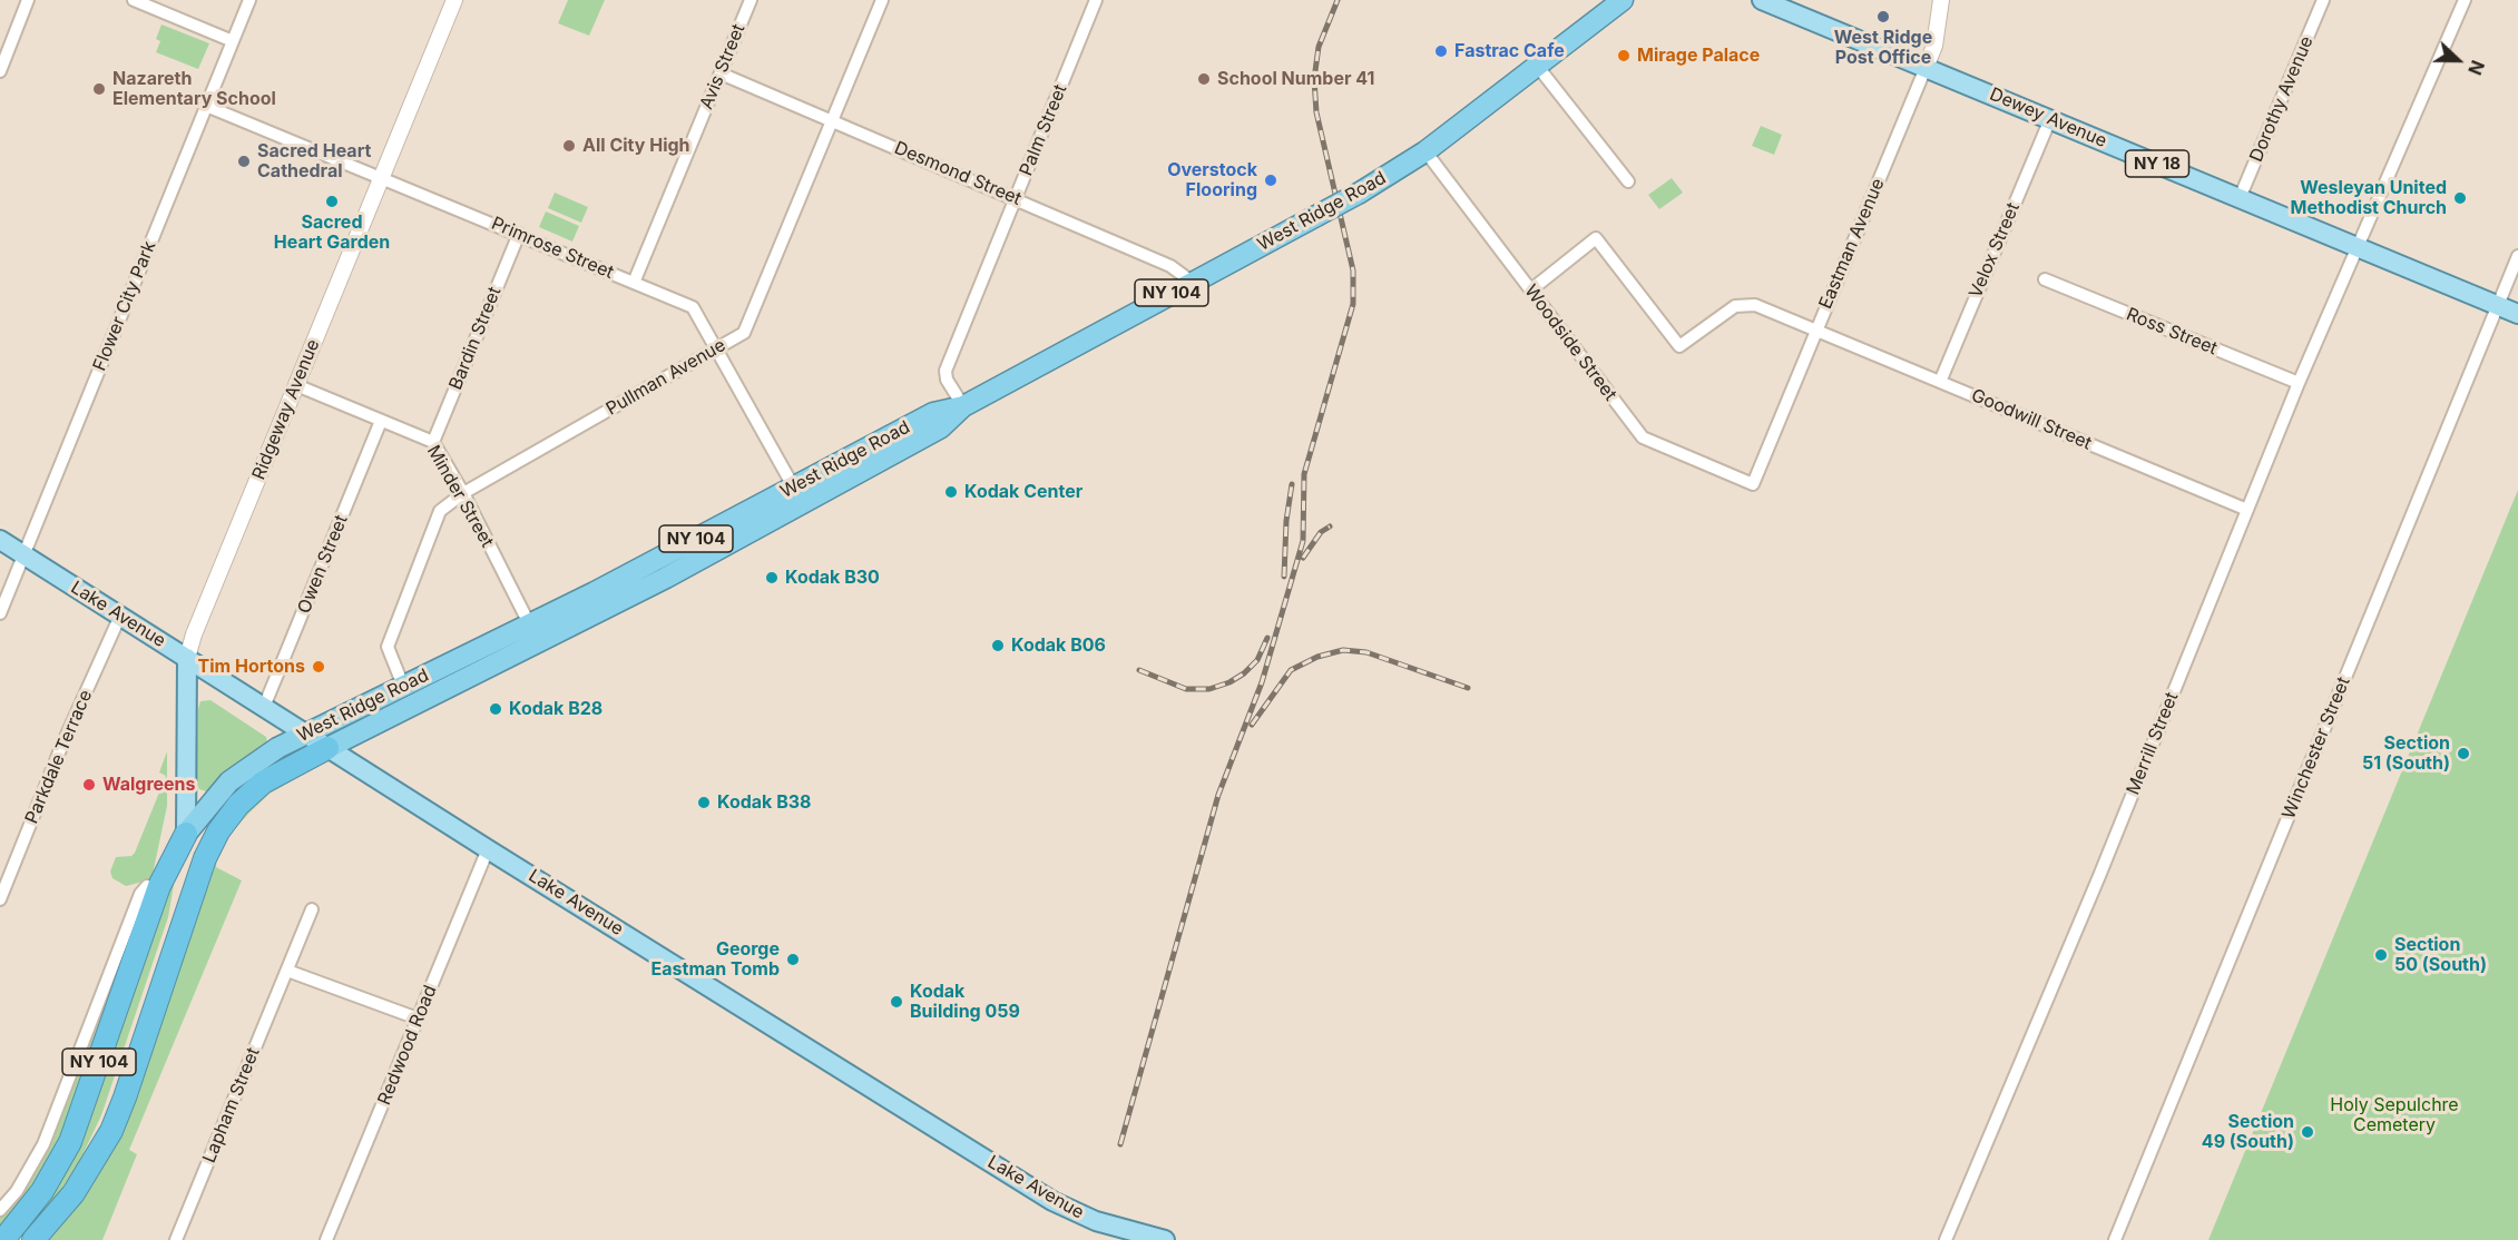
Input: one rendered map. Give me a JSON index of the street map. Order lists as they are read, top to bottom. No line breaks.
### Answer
{"streets":{"highway":["West Ridge Road","NY 104"],"main road":["Dewey Avenue","NY 18","Ridgeway Avenue","Lake Avenue"],"street":["Avis Street","Dorothy Avenue","Palm Street","Desmond Street","Eastman Avenue","Primrose Street","Velox Street","Flower City Park","Ross Street","Bardin Street","Woodside Street","Pullman Avenue","Goodwill Street","Minder Street","Owen Street","Merrill Street","Winchester Street","Parkdale Terrace","Redwood Road","Lapham Street"]},"crossings":[["Avis Street","Desmond Street"],["Avis Street","Primrose Street"],["Dorothy Avenue","Dewey Avenue"],["Dewey Avenue","Eastman Avenue"],["Dewey Avenue","Velox Street"],["Dewey Avenue","Merrill Street"],["Dewey Avenue","Winchester Street"],["Palm Street","Desmond Street"],["Palm Street","West Ridge Road"],["Desmond Street","West Ridge Road"],["Desmond Street","Pullman Avenue"],["West Ridge Road","Primrose Street"],["West Ridge Road","Woodside Street"],["West Ridge Road","Pullman Avenue"],["West Ridge Road","Ridgeway Avenue"],["West Ridge Road","Minder Street"],["West Ridge Road","Lake Avenue"],["Eastman Avenue","Woodside Street"],["Eastman Avenue","Goodwill Street"],["Primrose Street","Flower City Park"],["Primrose Street","Bardin Street"],["Primrose Street","Pullman Avenue"],["Primrose Street","Ridgeway Avenue"],["Velox Street","Goodwill Street"],["Flower City Park","Lake Avenue"],["Ross Street","Merrill Street"],["Bardin Street","Minder Street"],["Woodside Street","Goodwill Street"],["Pullman Avenue","Minder Street"],["Ridgeway Avenue","Minder Street"],["Ridgeway Avenue","Lake Avenue"],["Goodwill Street","Merrill Street"],["Minder Street","Owen Street"],["Owen Street","Lake Avenue"],["Lake Avenue","Parkdale Terrace"],["Lake Avenue","Redwood Road"]],"parks":["Holy Sepulchre Cemetery"],"places":["West Ridge Post Office","Fastrac Cafe","Mirage Palace","School Number 41","Nazareth Elementary School","All City High","Sacred Heart Cathedral","Overstock Flooring","Wesleyan United Methodist Church","Sacred Heart Garden","Kodak Center","Kodak B30","Kodak B06","Tim Hortons","Kodak B28","Section 51 (South)","Walgreens","Kodak B38","Section 50 (South)","George Eastman Tomb","Kodak Building 059","Section 49 (South)"],"north":"right"}
